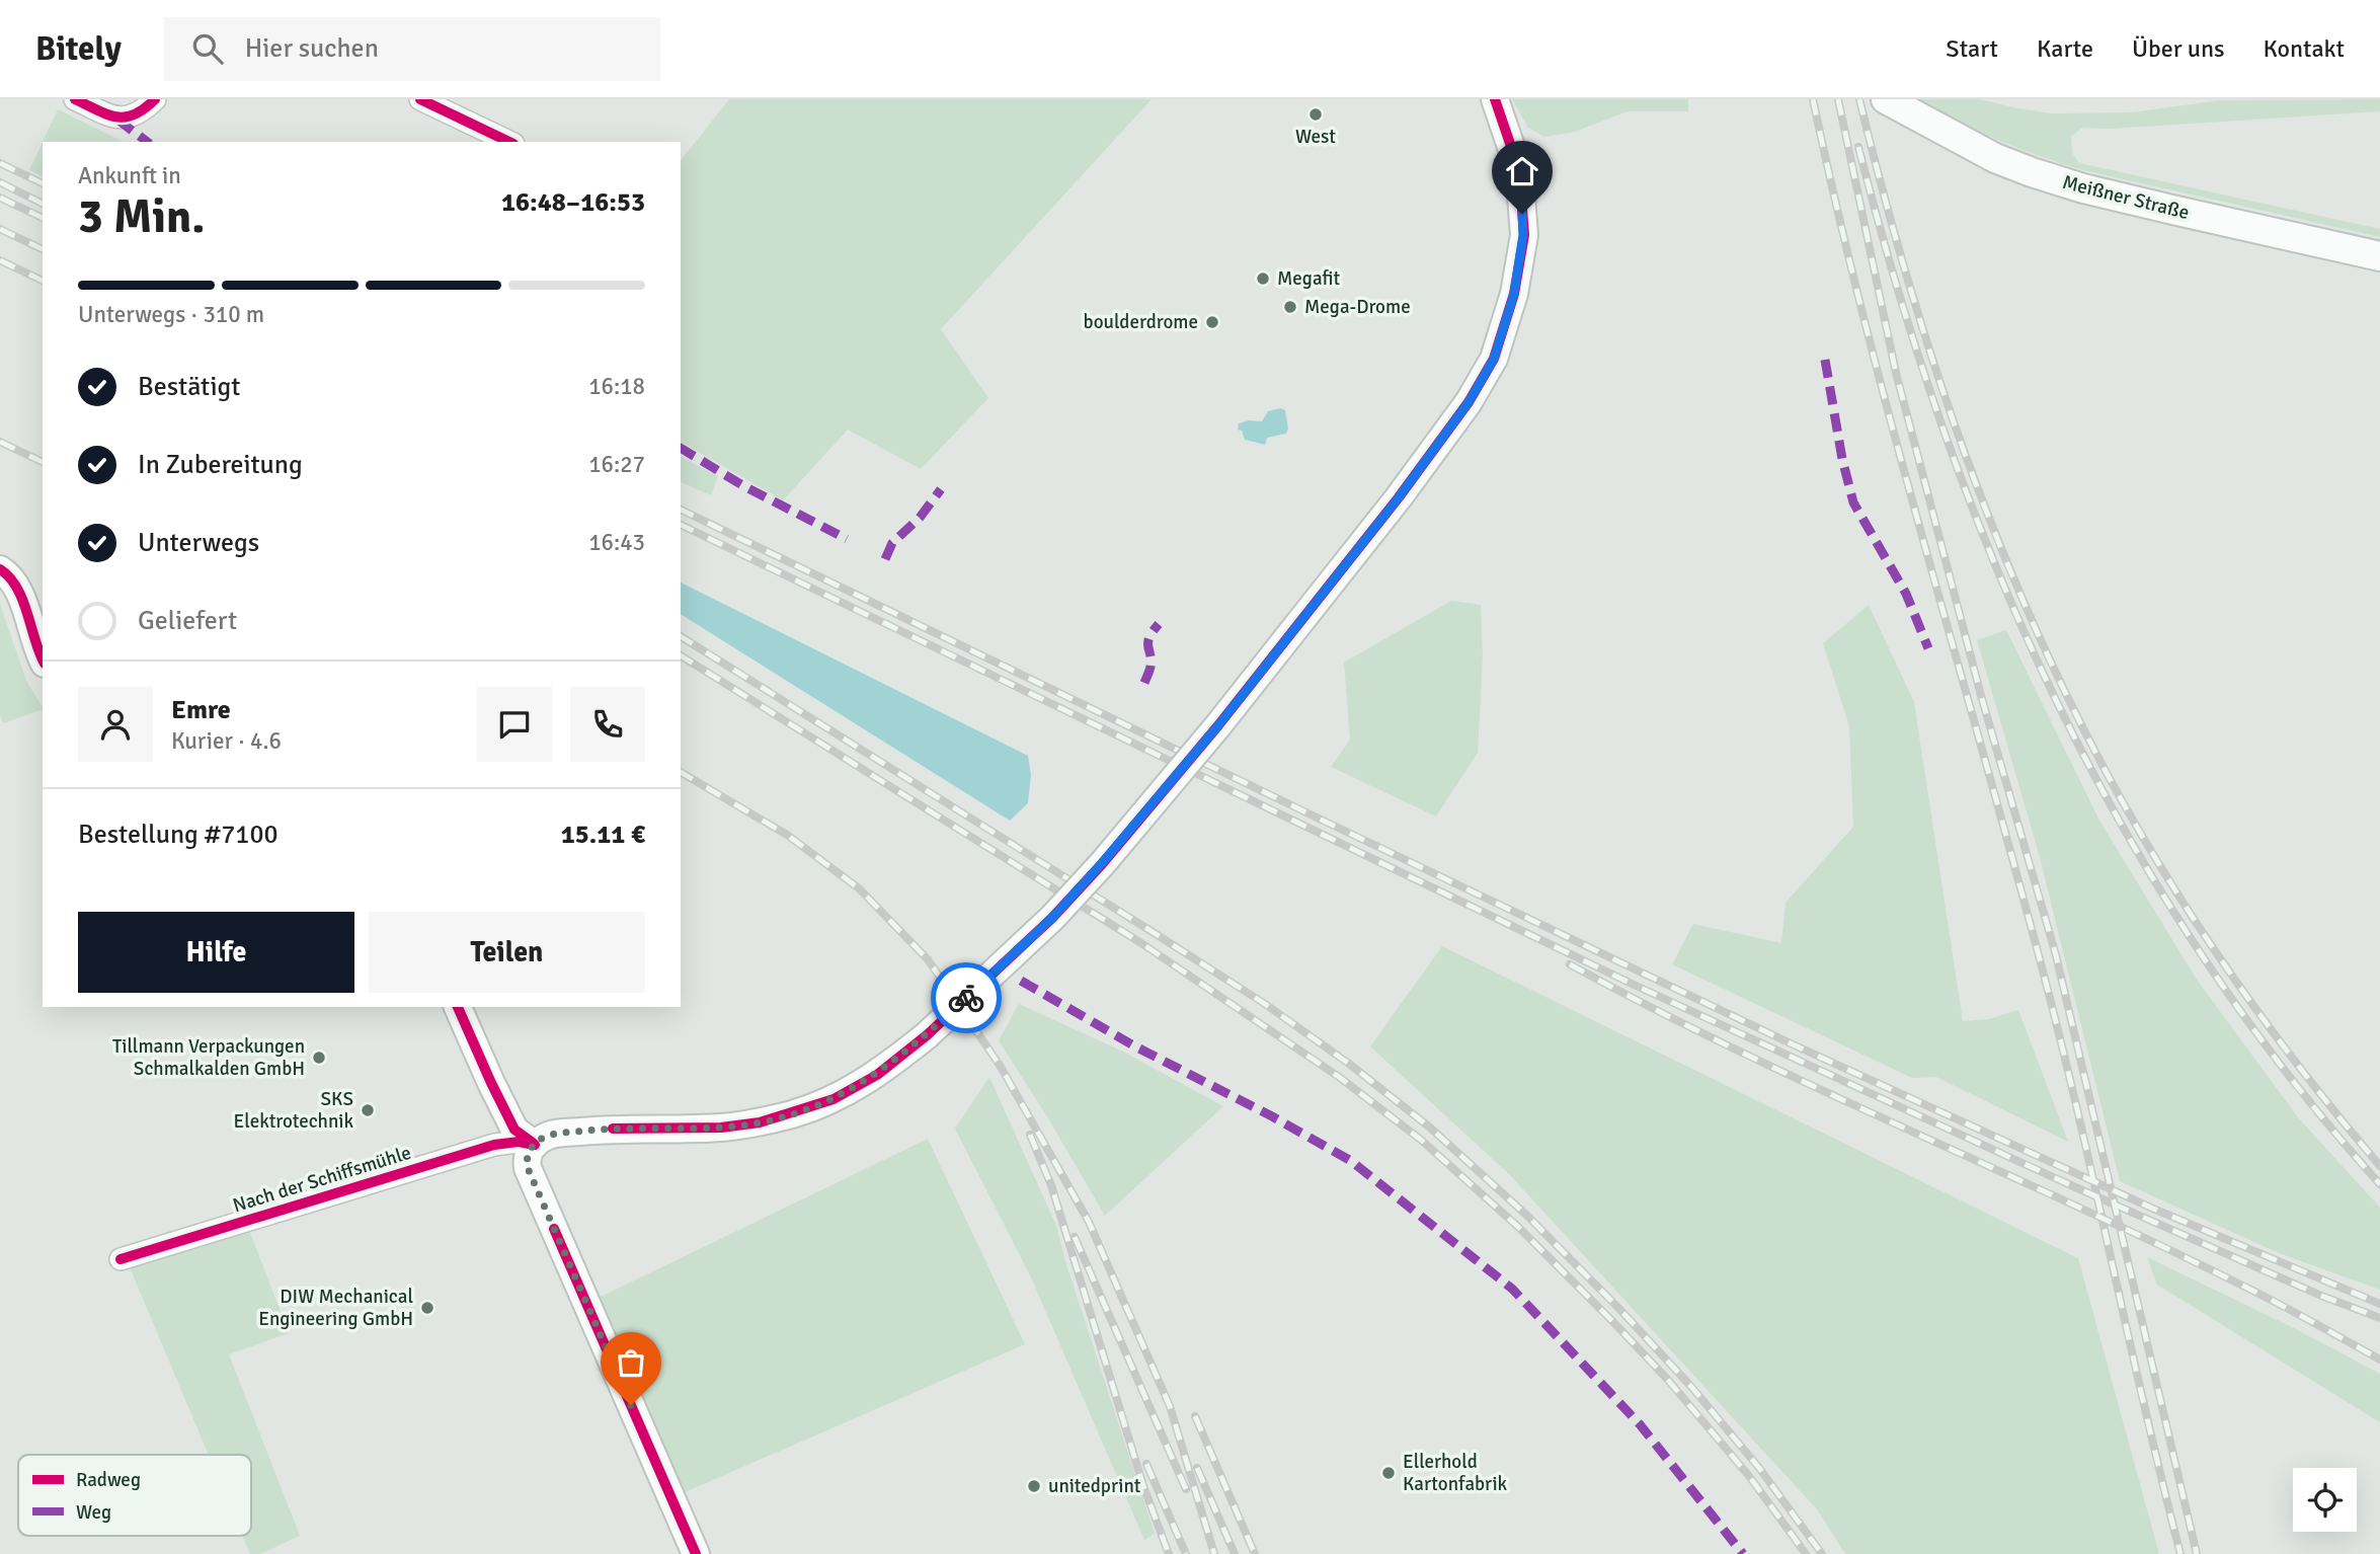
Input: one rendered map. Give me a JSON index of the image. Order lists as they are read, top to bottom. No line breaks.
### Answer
{"streets":{"main road":["Meißner Straße"],"street":["Nach der Schiffsmühle"]},"places":["West","Megafit","Mega-Drome","boulderdrome","Tillmann Verpackungen Schmalkalden GmbH","SKS Elektrotechnik","DIW Mechanical Engineering GmbH","Ellerhold Kartonfabrik","unitedprint"],"legend":["Radweg","Weg"],"page":{"header":"Bitely","search":"Hier suchen","nav":["Start","Karte","Über uns","Kontakt"],"heading":["3 Min.","Ankunft in","16:48–16:53"],"panel":["Emre","Kurier · 4.6","Bestellung #7100","15.11 €"],"bar":"Unterwegs · 310 m","list":[["Bestätigt","16:18"],["In Zubereitung","16:27"],["Unterwegs","16:43"],"Geliefert"],"buttons":["Hilfe","Teilen"]}}
